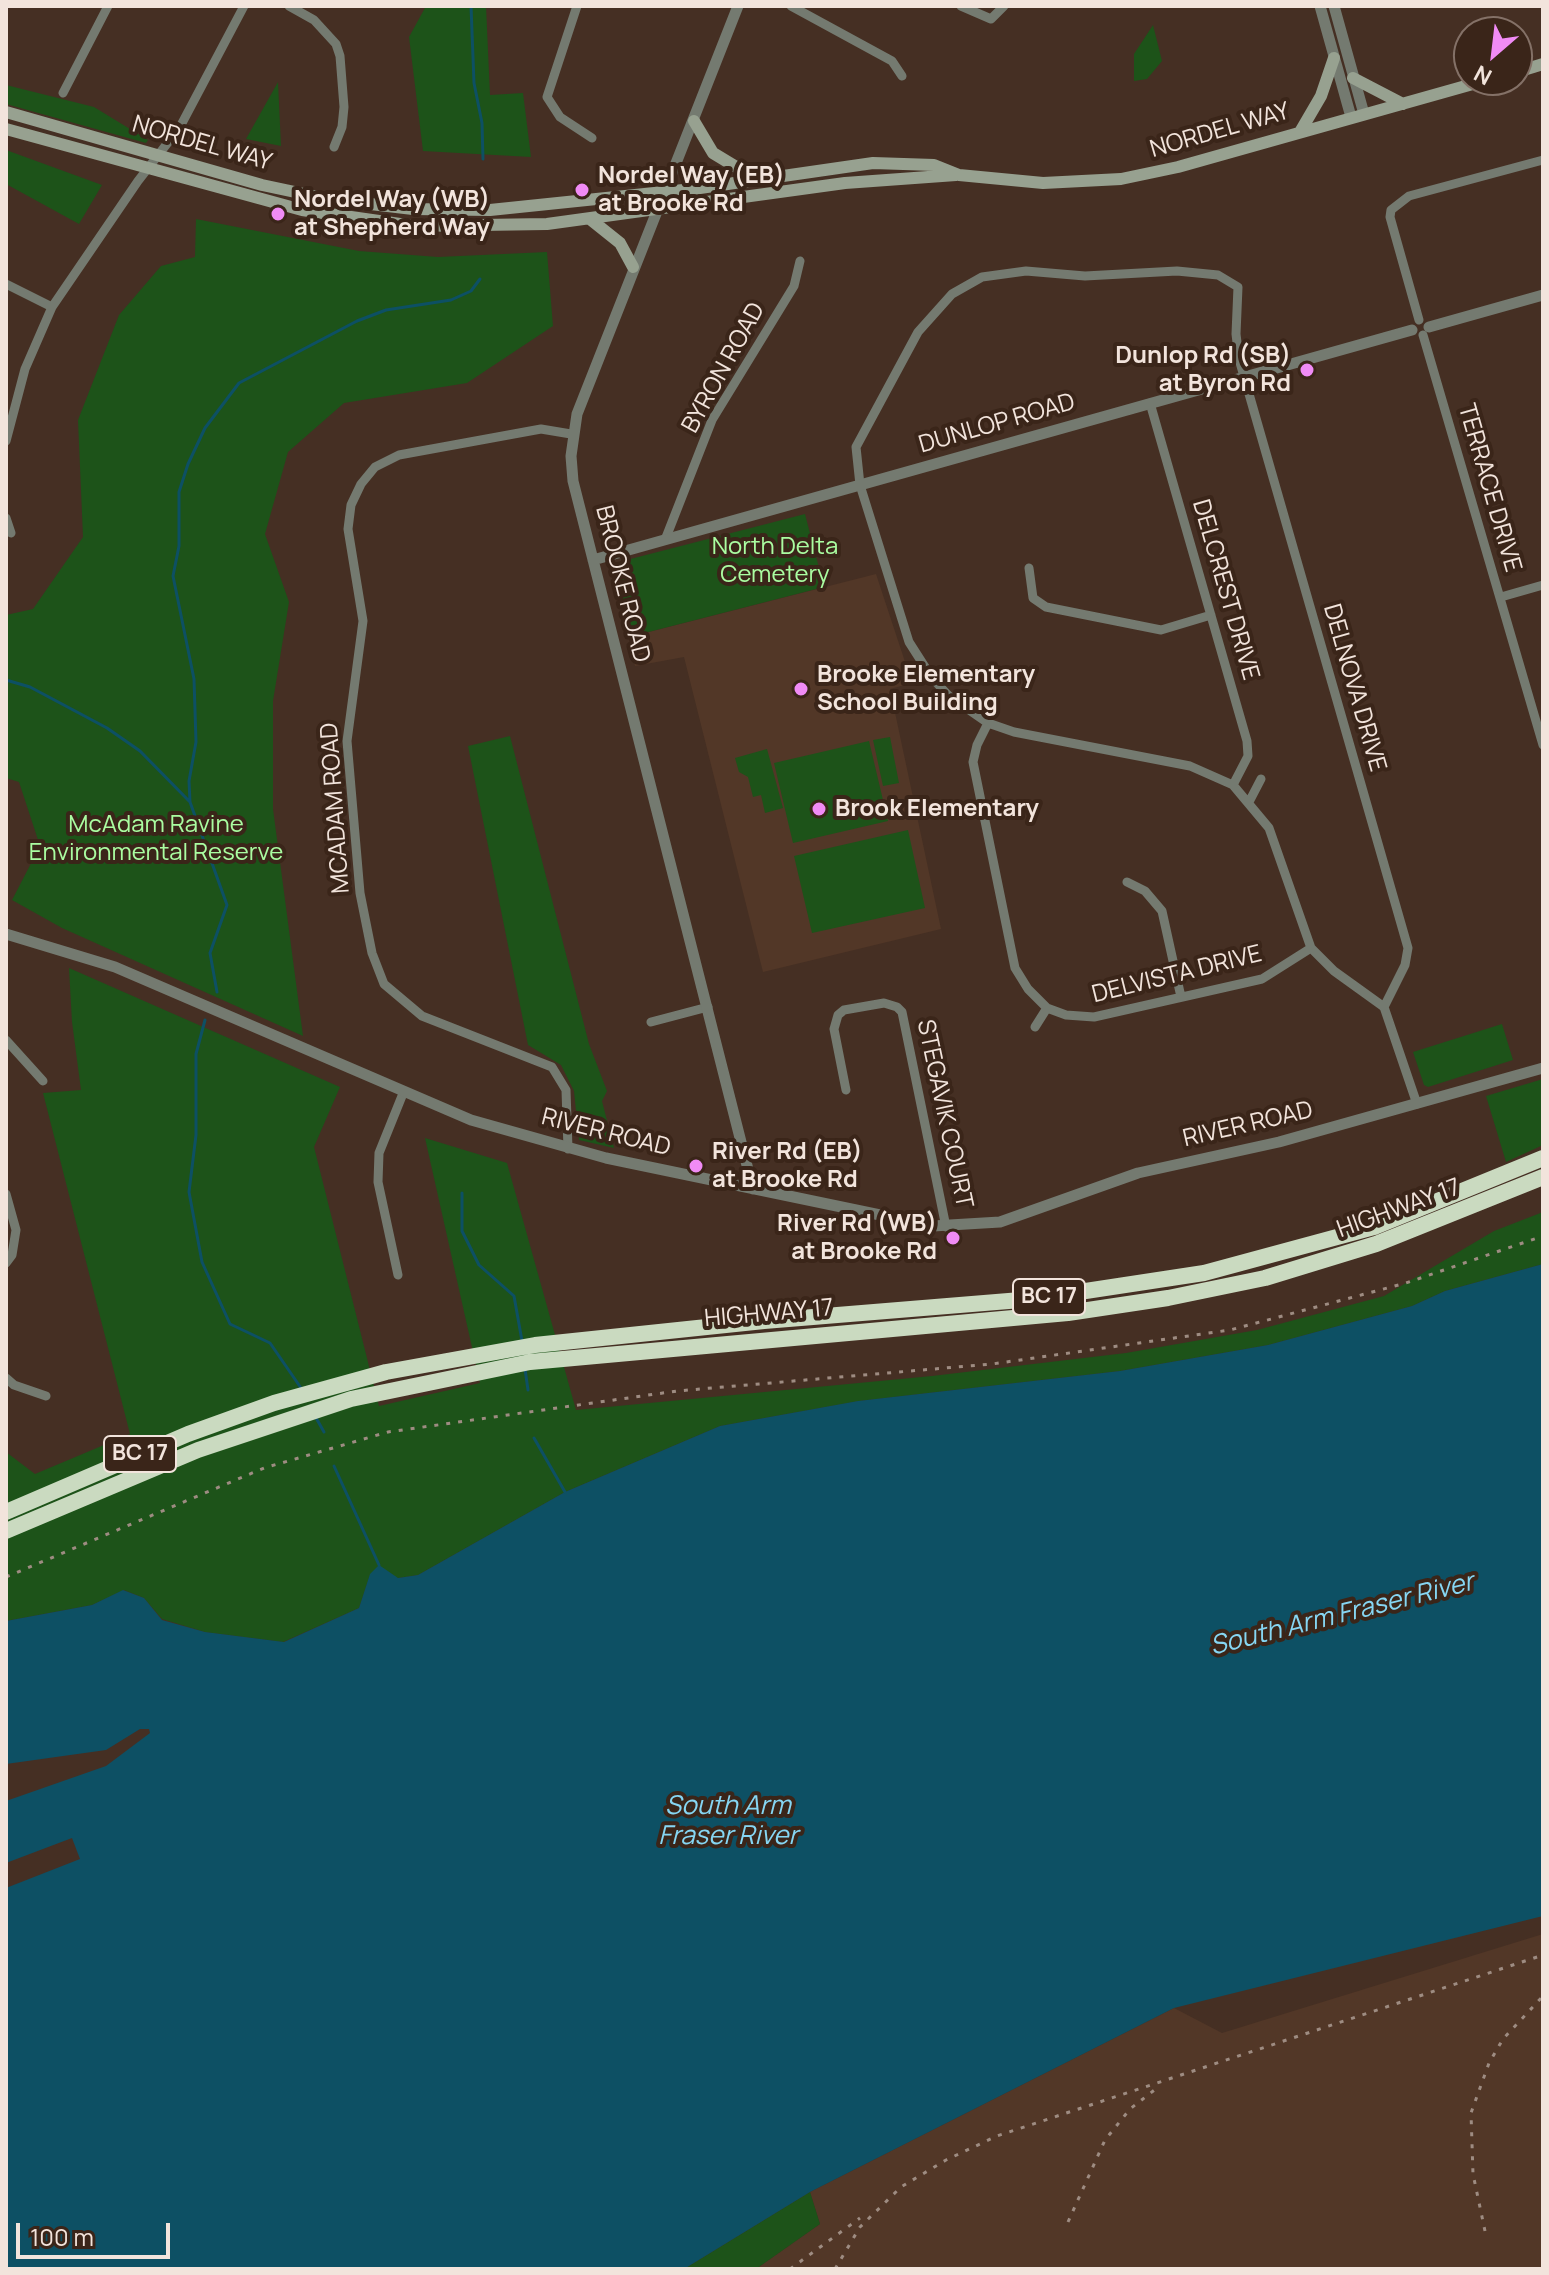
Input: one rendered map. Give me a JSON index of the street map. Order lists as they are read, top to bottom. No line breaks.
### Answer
{"streets":{"highway":["HIGHWAY 17","BC 17"],"main road":["NORDEL WAY"],"street":["BYRON ROAD","DUNLOP ROAD","TERRACE DRIVE","BROOKE ROAD","DELCREST DRIVE","DELNOVA DRIVE","MCADAM ROAD","DELVISTA DRIVE","STEGAVIK COURT","RIVER ROAD"]},"crossings":[["NORDEL WAY","BROOKE ROAD"],["BYRON ROAD","DUNLOP ROAD"],["DUNLOP ROAD","TERRACE DRIVE"],["DUNLOP ROAD","BROOKE ROAD"],["DUNLOP ROAD","DELCREST DRIVE"],["DUNLOP ROAD","DELNOVA DRIVE"],["BROOKE ROAD","MCADAM ROAD"],["BROOKE ROAD","RIVER ROAD"],["DELCREST DRIVE","DELNOVA DRIVE"],["MCADAM ROAD","RIVER ROAD"],["STEGAVIK COURT","RIVER ROAD"]],"water":["South Arm Fraser River"],"parks":["North Delta Cemetery","McAdam Ravine Environmental Reserve"],"places":["Nordel Way (EB) at Brooke Rd","Nordel Way (WB) at Shepherd Way","Dunlop Rd (SB) at Byron Rd","Brooke Elementary School Building","Brook Elementary","River Rd (EB) at Brooke Rd","River Rd (WB) at Brooke Rd"],"scale_bar":"100 m","north":"bottom left"}
